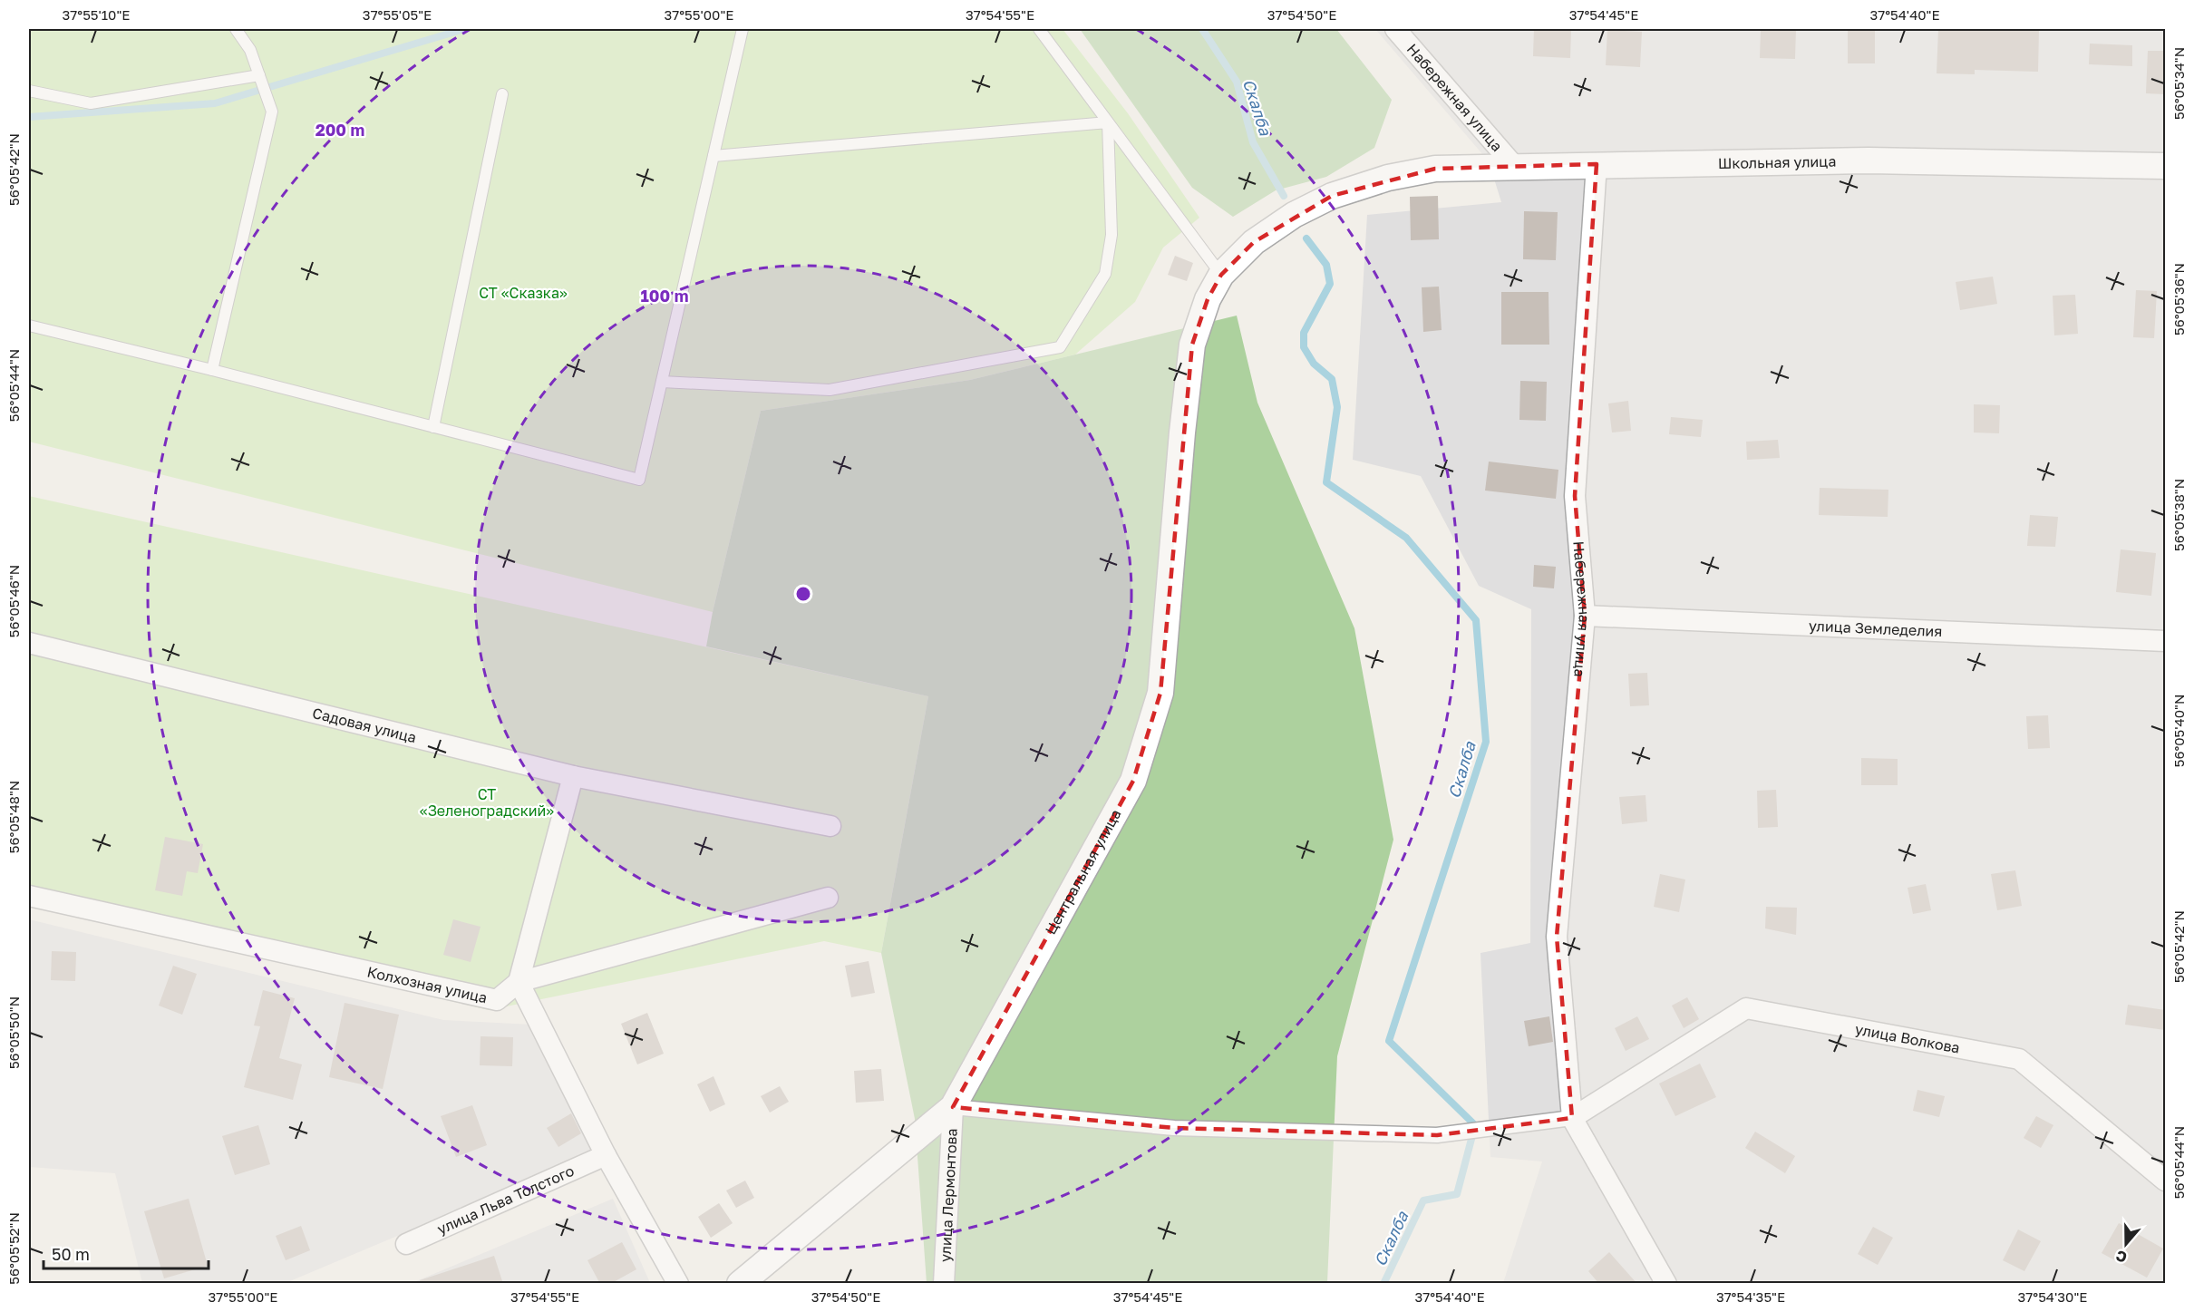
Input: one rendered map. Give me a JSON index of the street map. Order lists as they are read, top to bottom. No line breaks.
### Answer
{"streets":{"street":["Набережная улица","Школьная улица","улица Земледелия","Садовая улица","Центральная улица","Колхозная улица","улица Волкова","улица Лермонтова","улица Льва Толстого"]},"crossings":[["Набережная улица","Школьная улица"],["Набережная улица","улица Земледелия"],["Набережная улица","улица Волкова"],["Школьная улица","Центральная улица"],["Центральная улица","улица Лермонтова"]],"water":["Скалба"],"parks":["СТ «Сказка»","СТ «Зеленоградский»"],"scale_bar":"50 m","north":"bottom","coordinates":["37°55'10\"E","37°55'05\"E","37°55'00\"E","37°54'55\"E","37°54'50\"E","37°54'45\"E","37°54'40\"E","56°05'34\"N","56°05'42\"N","56°05'36\"N","56°05'44\"N","56°05'38\"N","56°05'46\"N","56°05'40\"N","56°05'48\"N","56°05'50\"N","56°05'52\"N","37°54'35\"E","37°54'30\"E"],"rings":["200 m","100 m"]}
